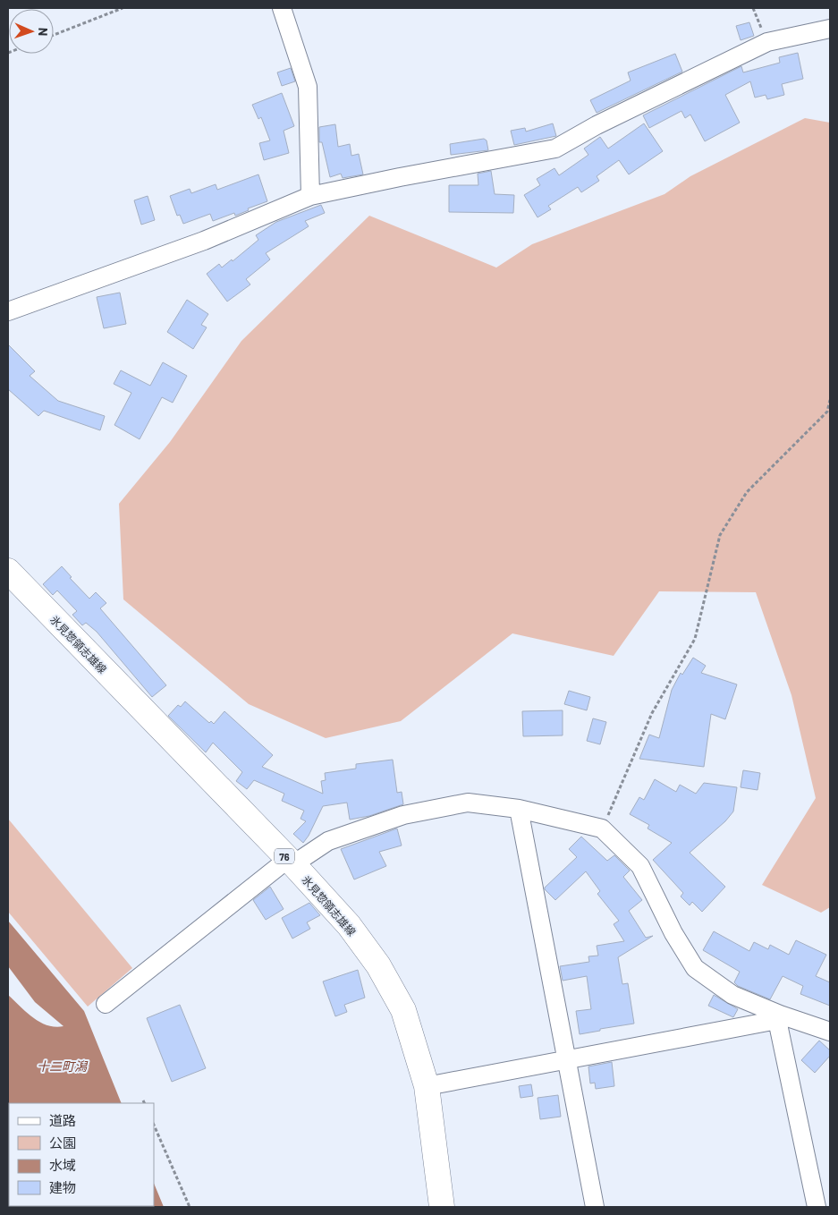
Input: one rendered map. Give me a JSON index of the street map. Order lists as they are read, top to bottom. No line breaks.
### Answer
{"streets":{"main road":["氷見惣領志雄線","76"]},"water":["十二町潟"],"legend":["道路","公園","水域","建物"],"north":"right"}
